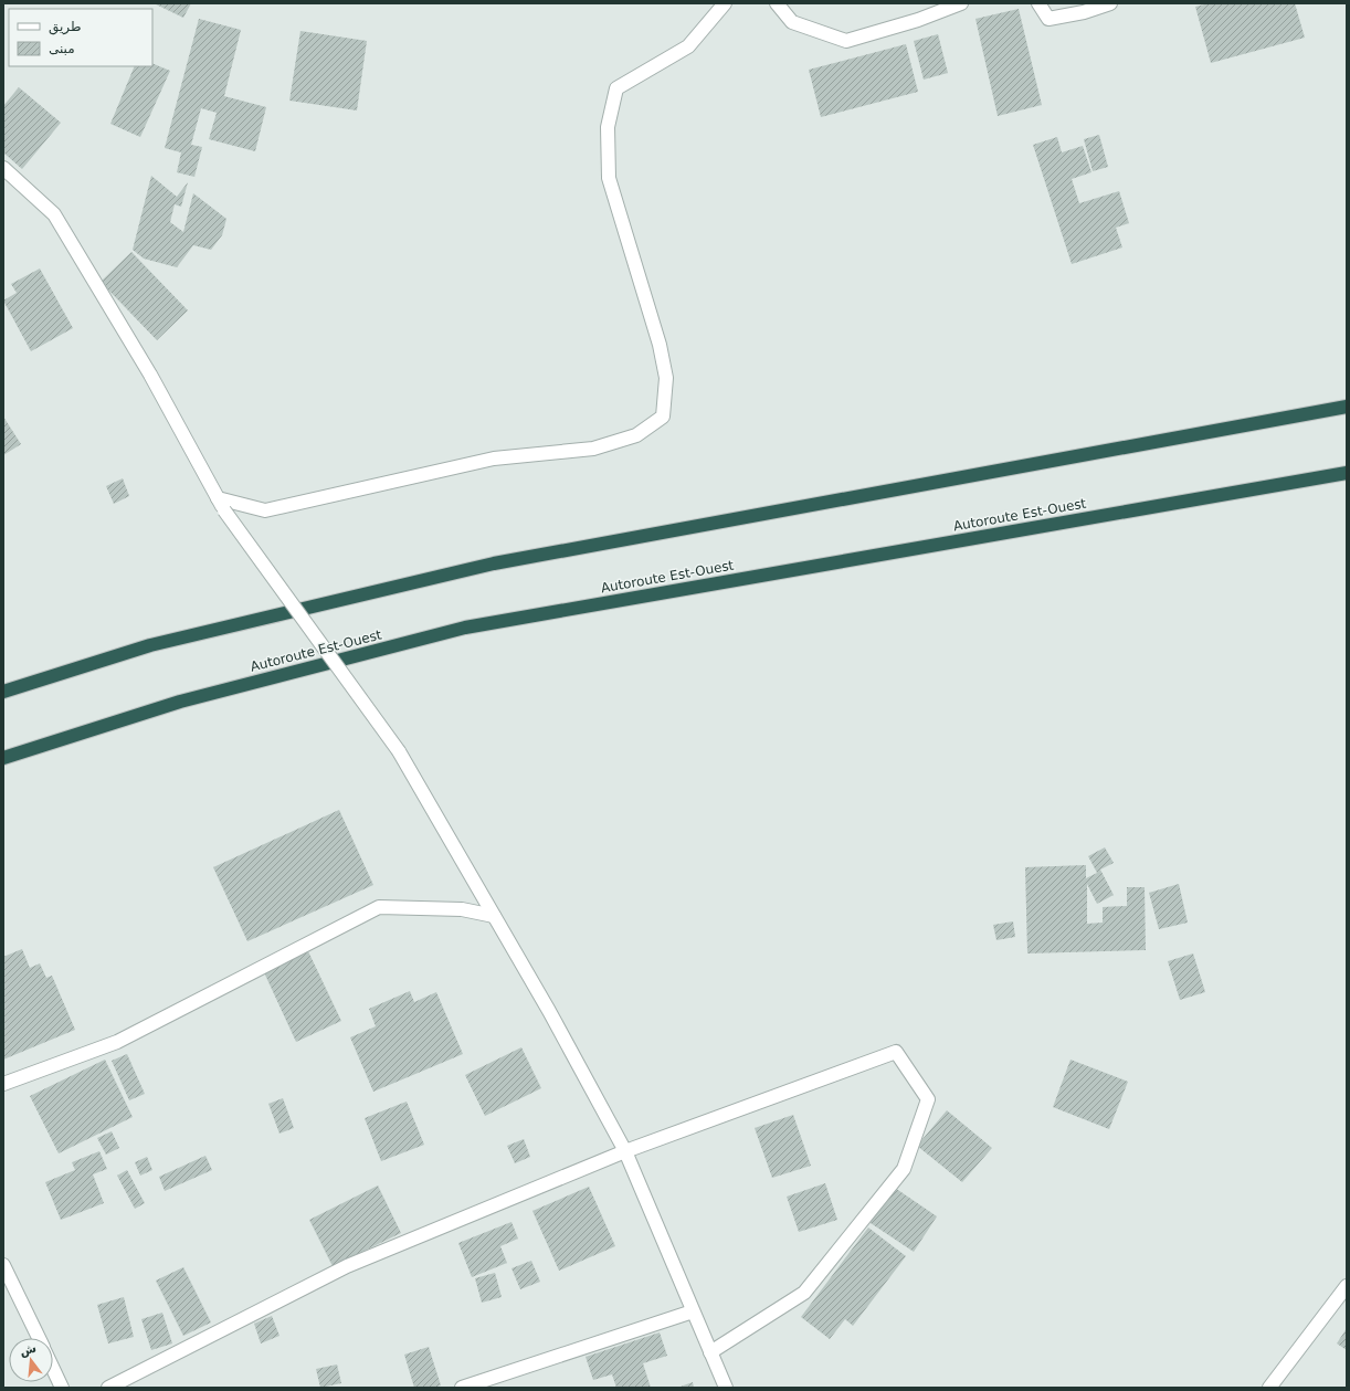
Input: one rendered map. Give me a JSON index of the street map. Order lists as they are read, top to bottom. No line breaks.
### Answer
{"streets":{"highway":["Autoroute Est-Ouest"]},"legend":["طريق","مبنى"],"north":"top"}
